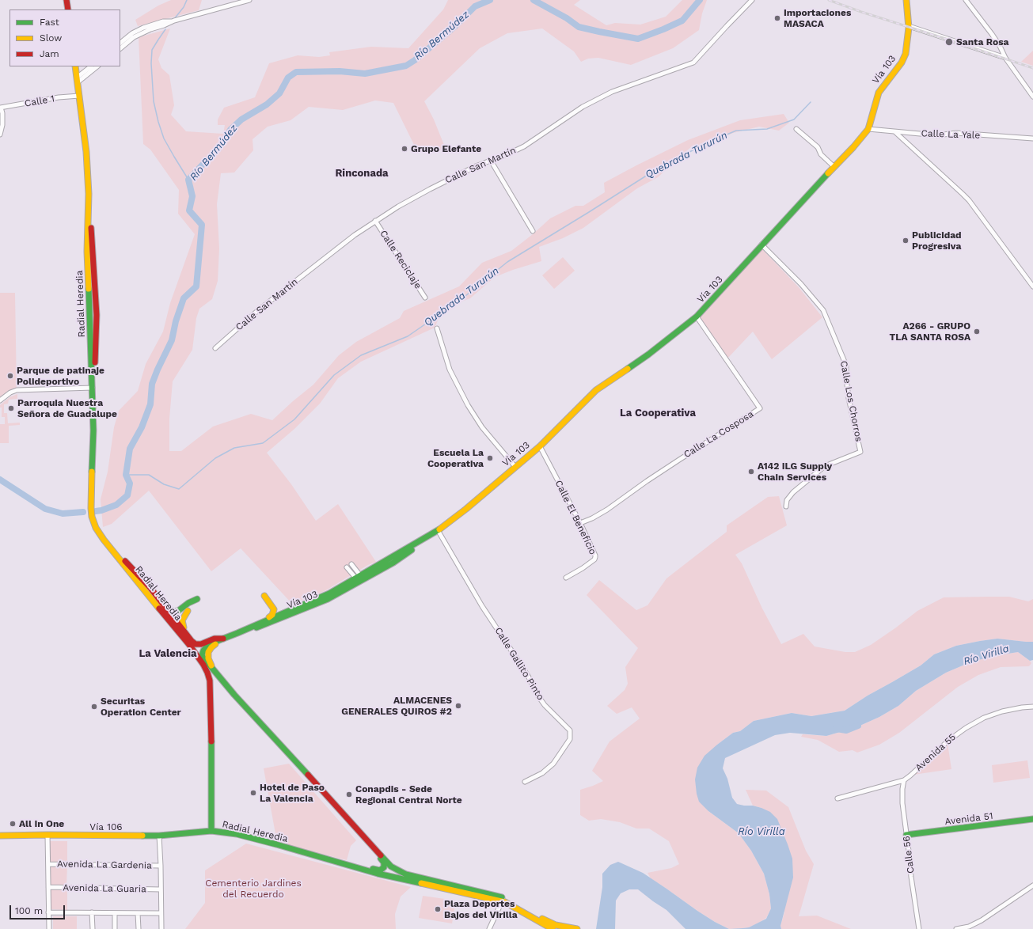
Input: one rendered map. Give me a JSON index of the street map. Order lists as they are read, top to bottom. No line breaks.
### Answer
{"streets":{"main road":["Vía 103","Radial Heredia","Avenida 51","Vía 106"],"street":["Calle 1","Calle La Yale","Calle San Martín","Calle Reciclaje","Calle Los Chorros","Calle La Cosposa","Calle El Beneficio","Calle Gallito Pinto","Avenida 55","Calle 56","Avenida La Gardenia","Avenida La Guaria"]},"crossings":[["Vía 103","Calle La Yale"],["Vía 103","Radial Heredia"],["Vía 103","Calle Los Chorros"],["Vía 103","Calle La Cosposa"],["Vía 103","Calle El Beneficio"],["Vía 103","Calle Gallito Pinto"],["Calle 1","Radial Heredia"],["Calle San Martín","Calle Reciclaje"],["Radial Heredia","Vía 106"],["Calle La Cosposa","Calle El Beneficio"],["Avenida 55","Calle 56"],["Avenida 51","Calle 56"]],"districts":["Rinconada","La Cooperativa","La Valencia"],"water":["Río Bermúdez","Quebrada Tururún","Río Virilla"],"parks":["Cementerio Jardines del Recuerdo"],"places":["Importaciones MASACA","Santa Rosa","Grupo Elefante","Publicidad Progresiva","A266 - GRUPO TLA SANTA ROSA","Parque de patinaje Polideportivo","Parroquia Nuestra Señora de Guadalupe","Escuela La Cooperativa","A142 ILG Supply Chain Services","ALMACENES GENERALES QUIROS #2","Securitas Operation Center","Hotel de Paso La Valencia","Conapdis - Sede Regional Central Norte","All In One","Plaza Deportes Bajos del Virilla"],"legend":["Fast","Slow","Jam"],"scale_bar":"100 m"}
